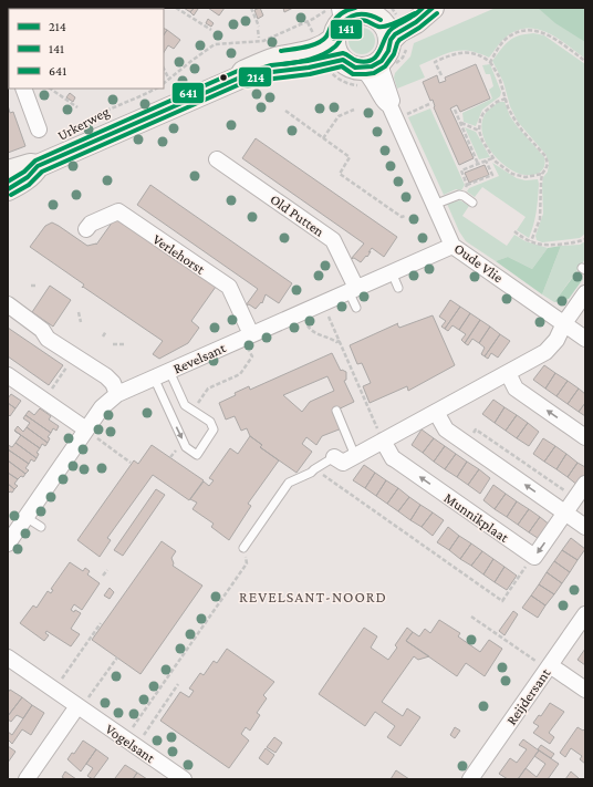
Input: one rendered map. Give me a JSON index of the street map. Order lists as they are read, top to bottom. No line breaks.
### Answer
{"streets":{"main road":["Urkerweg"],"street":["Old Putten","Verlehorst","Oude Vlie","Revelsant","Munnikplaat","Reijdersant","Vogelsant"]},"crossings":[["Urkerweg","Oude Vlie"],["Old Putten","Revelsant"],["Verlehorst","Revelsant"],["Oude Vlie","Revelsant"]],"districts":["REVELSANT-NOORD"],"lines":["transit line 214","transit line 641","transit line 141"],"legend":["214","141","641"]}
